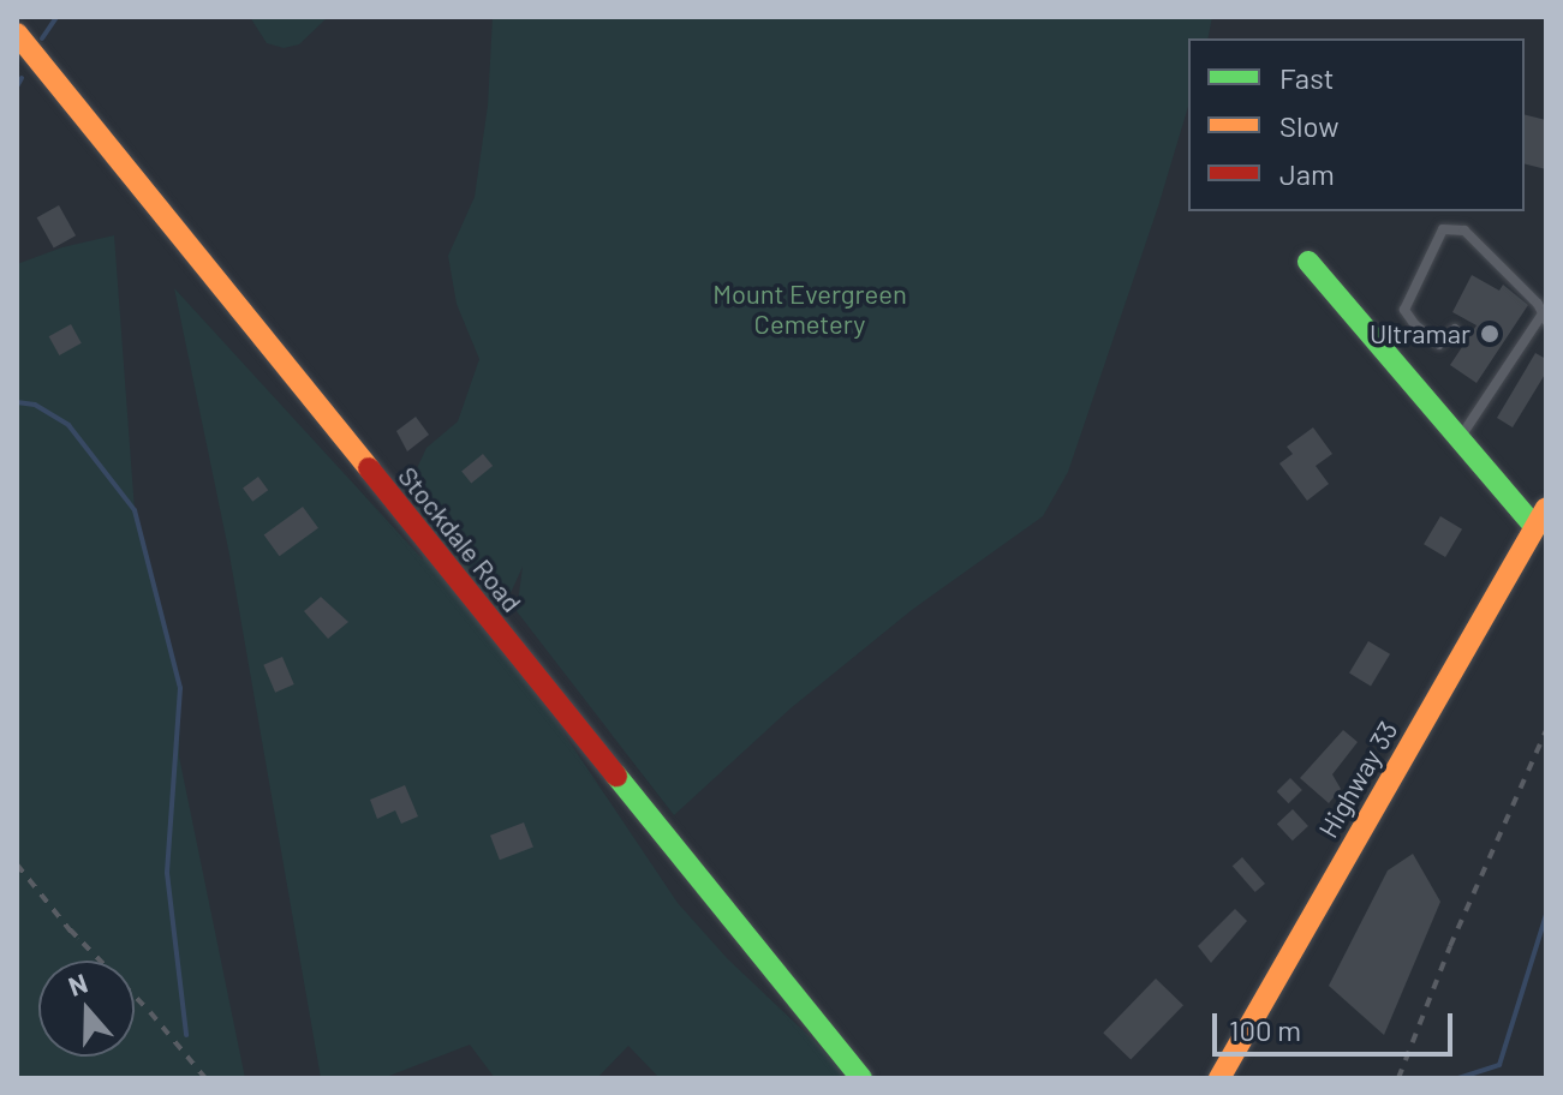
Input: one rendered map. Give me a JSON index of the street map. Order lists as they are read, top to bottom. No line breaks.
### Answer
{"streets":{"street":["Stockdale Road","Highway 33"]},"parks":["Mount Evergreen Cemetery"],"places":["Ultramar"],"legend":["Fast","Slow","Jam"],"scale_bar":"100 m","north":"top"}
